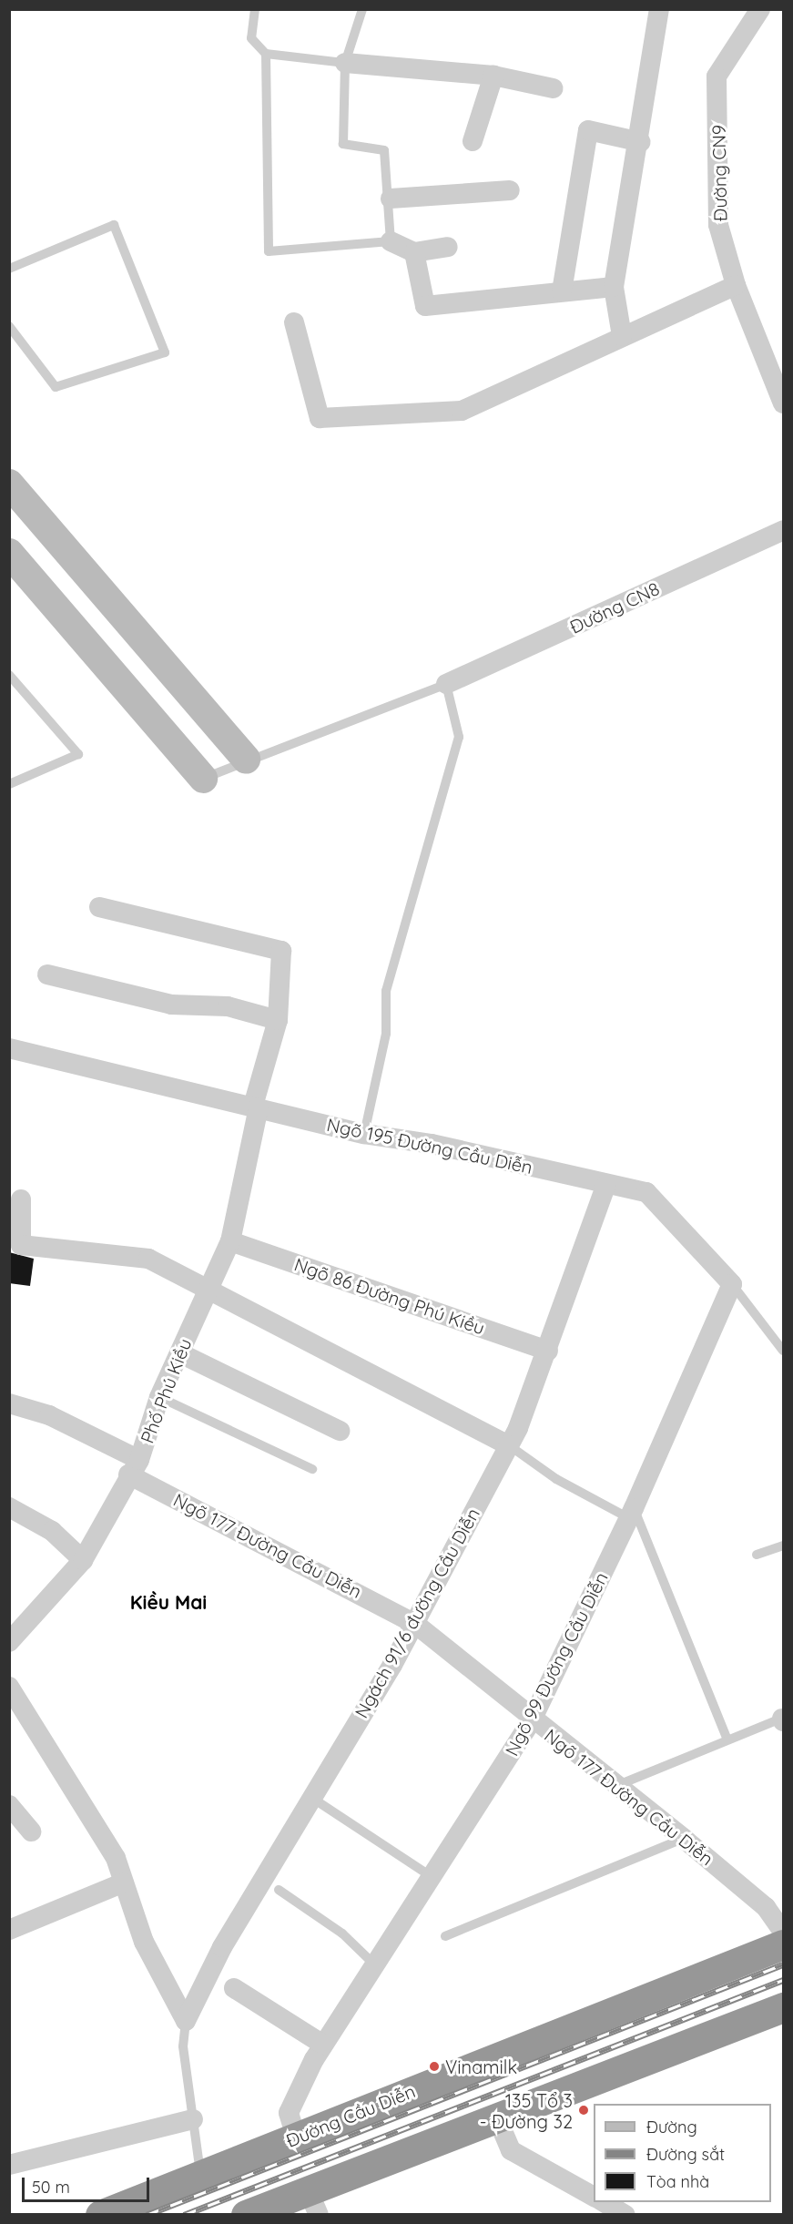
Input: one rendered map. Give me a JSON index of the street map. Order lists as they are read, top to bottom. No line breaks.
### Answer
{"streets":{"highway":["Đường Cầu Diễn"],"street":["Đường CN9","Đường CN8","Ngõ 195 Đường Cầu Diễn","Ngõ 86 Đường Phú Kiều","Phố Phú Kiều","Ngõ 177 Đường Cầu Diễn","Ngách 91/6 đường Cầu Diễn","Ngõ 99 Đường Cầu Diễn"]},"crossings":[["Ngõ 195 Đường Cầu Diễn","Phố Phú Kiều"],["Ngõ 195 Đường Cầu Diễn","Ngách 91/6 đường Cầu Diễn"],["Ngõ 195 Đường Cầu Diễn","Ngõ 99 Đường Cầu Diễn"],["Ngõ 86 Đường Phú Kiều","Phố Phú Kiều"],["Ngõ 86 Đường Phú Kiều","Ngách 91/6 đường Cầu Diễn"],["Phố Phú Kiều","Ngõ 177 Đường Cầu Diễn"],["Ngõ 177 Đường Cầu Diễn","Ngách 91/6 đường Cầu Diễn"],["Ngõ 177 Đường Cầu Diễn","Ngõ 99 Đường Cầu Diễn"],["Ngõ 99 Đường Cầu Diễn","Đường Cầu Diễn"]],"districts":["Kiều Mai"],"places":["Vinamilk","135 Tổ 3 - Đường 32"],"legend":["Đường","Đường sắt","Tòa nhà"],"scale_bar":"50 m"}
